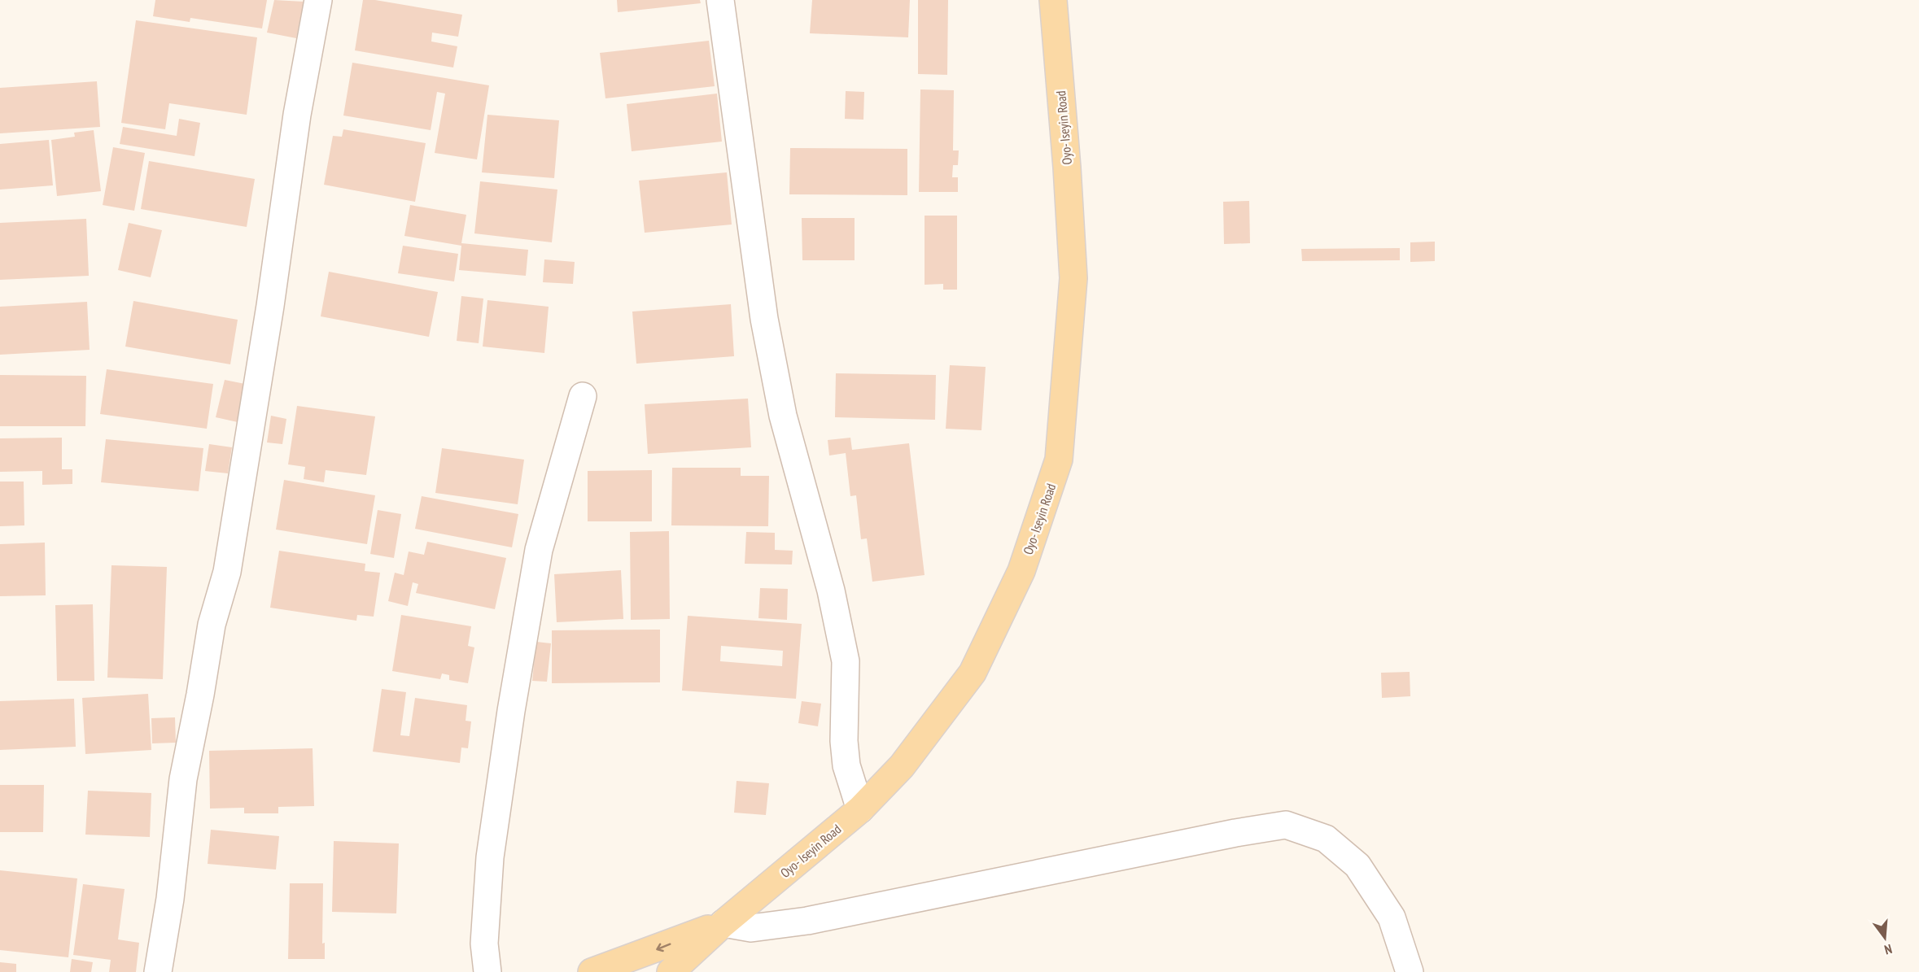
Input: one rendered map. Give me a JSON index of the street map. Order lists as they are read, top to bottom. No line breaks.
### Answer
{"streets":{"main road":["Oyo- Iseyin Road"]},"north":"bottom"}
